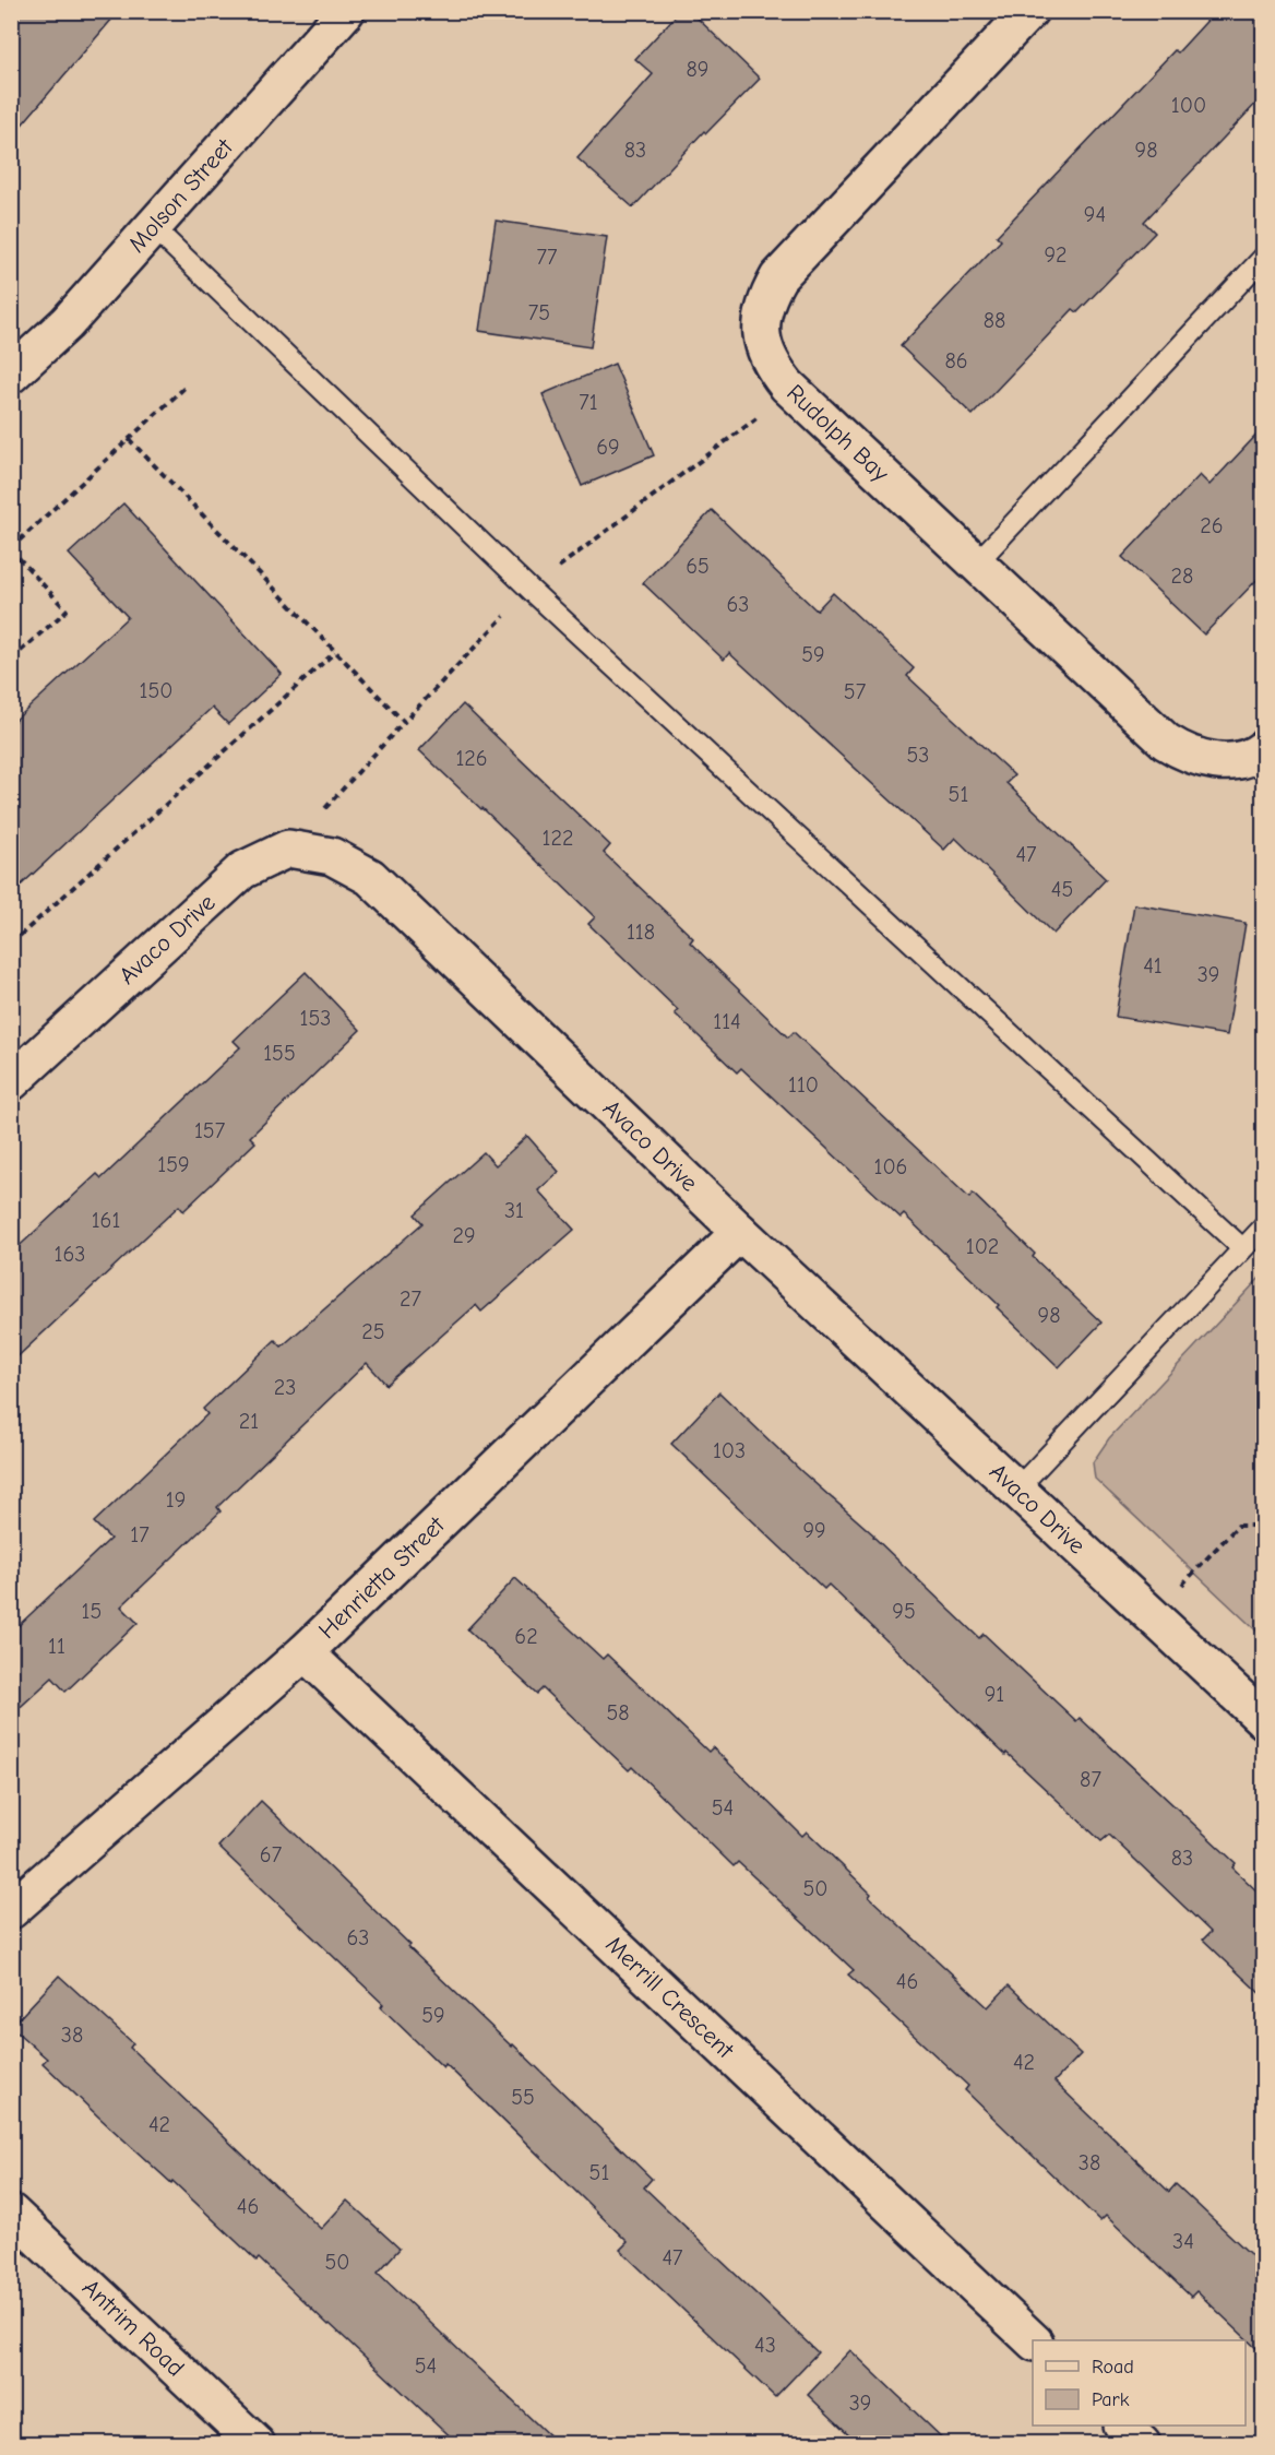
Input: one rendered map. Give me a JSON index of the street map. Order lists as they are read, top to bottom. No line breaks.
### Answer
{"streets":{"street":["Molson Street","Rudolph Bay","Avaco Drive","Henrietta Street","Merrill Crescent","Antrim Road"]},"crossings":[["Avaco Drive","Henrietta Street"],["Henrietta Street","Merrill Crescent"]],"house_numbers":["89","100","83","98","94","92","77","75","88","86","71","69","26","65","28","63","59","150","57","53","126","51","122","47","45","118","41","39","153","114","155","110","157","159","106","31","161","29","102","163","27","98","25","23","21","103","19","99","17","15","95","62","11","91","58","87","54","67","83","50","63","46","59","38","42","55","42","38","51","46","34","47","50","43","54","39"],"legend":["Road","Park"]}
